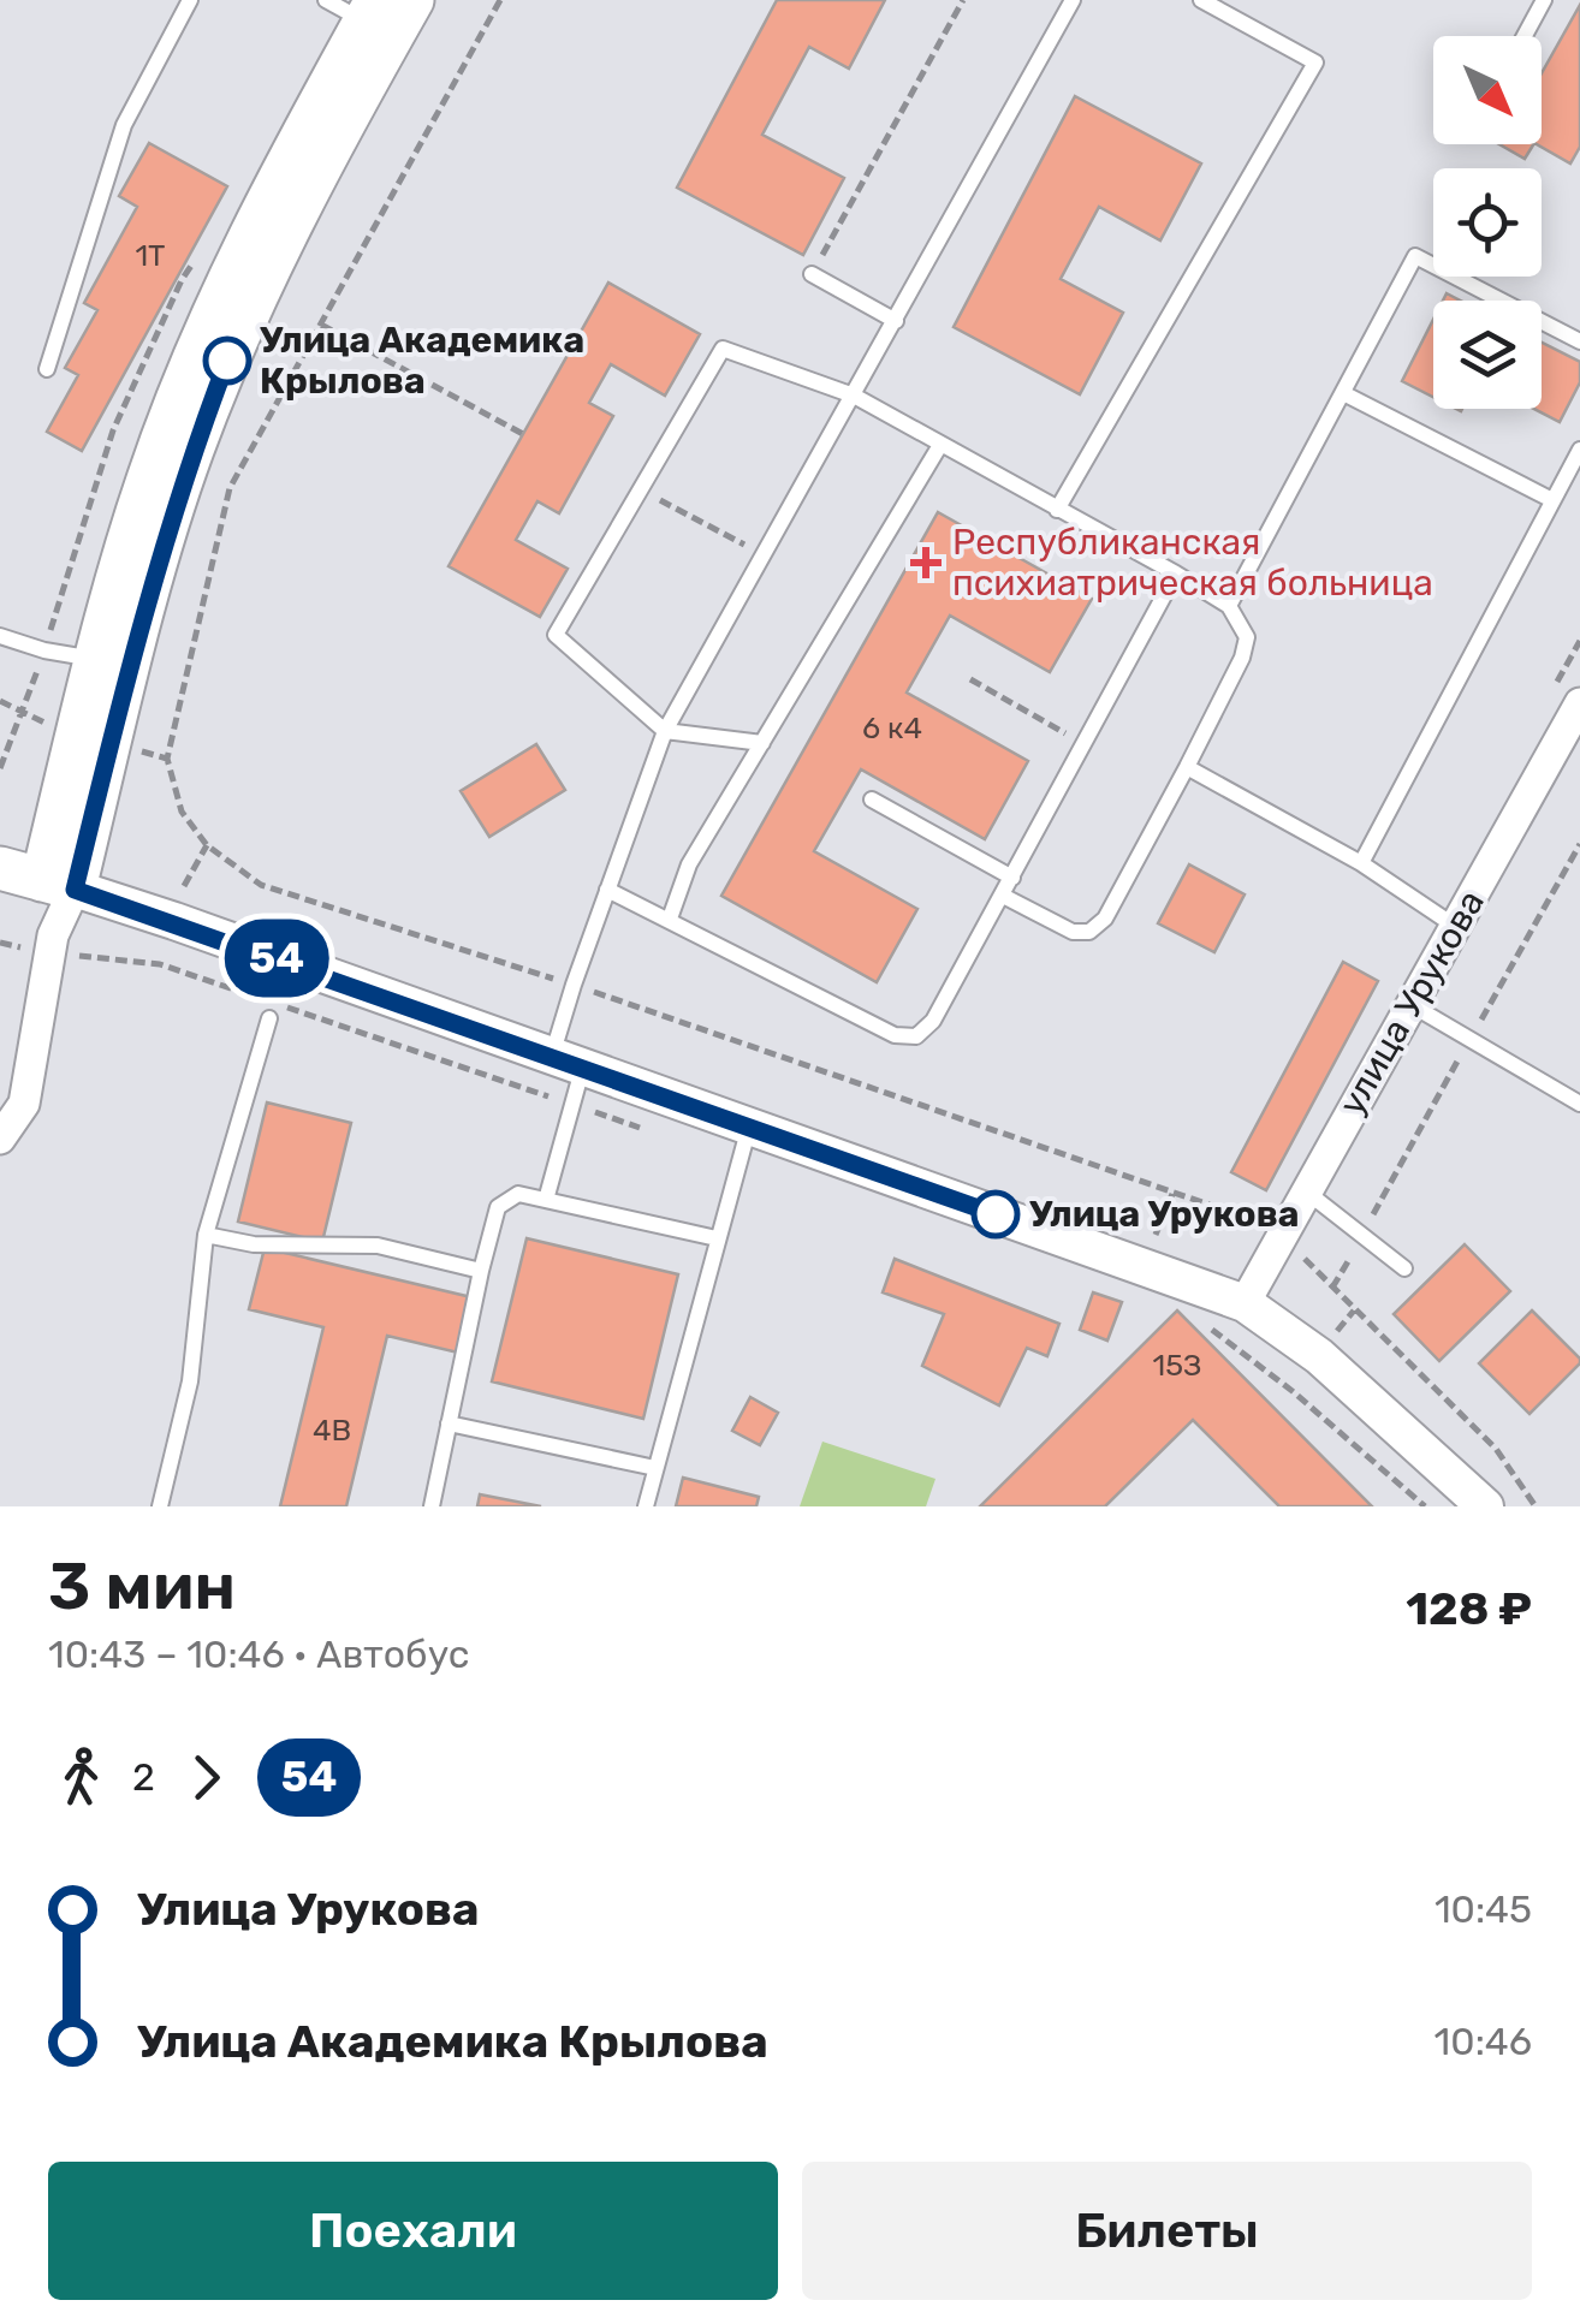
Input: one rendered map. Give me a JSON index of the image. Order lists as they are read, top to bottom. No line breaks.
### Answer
{"streets":{"street":["улица Урукова"]},"places":{"other":["Улица Академика Крылова","Улица Урукова"],"health":["Республиканская психиатрическая больница"]},"lines":["bus line 54"],"house_numbers":["1Т","6 к4","15З","4В"],"north":"bottom right","page":{"on_map":"54","heading":["3 мин","10:43 – 10:46 · Автобус","128 ₽"],"legs":["2","54"],"list":[{"name":"Улица Урукова","value":"10:45"},{"name":"Улица Академика Крылова","value":"10:46"}],"buttons":["Поехали","Билеты"]}}
